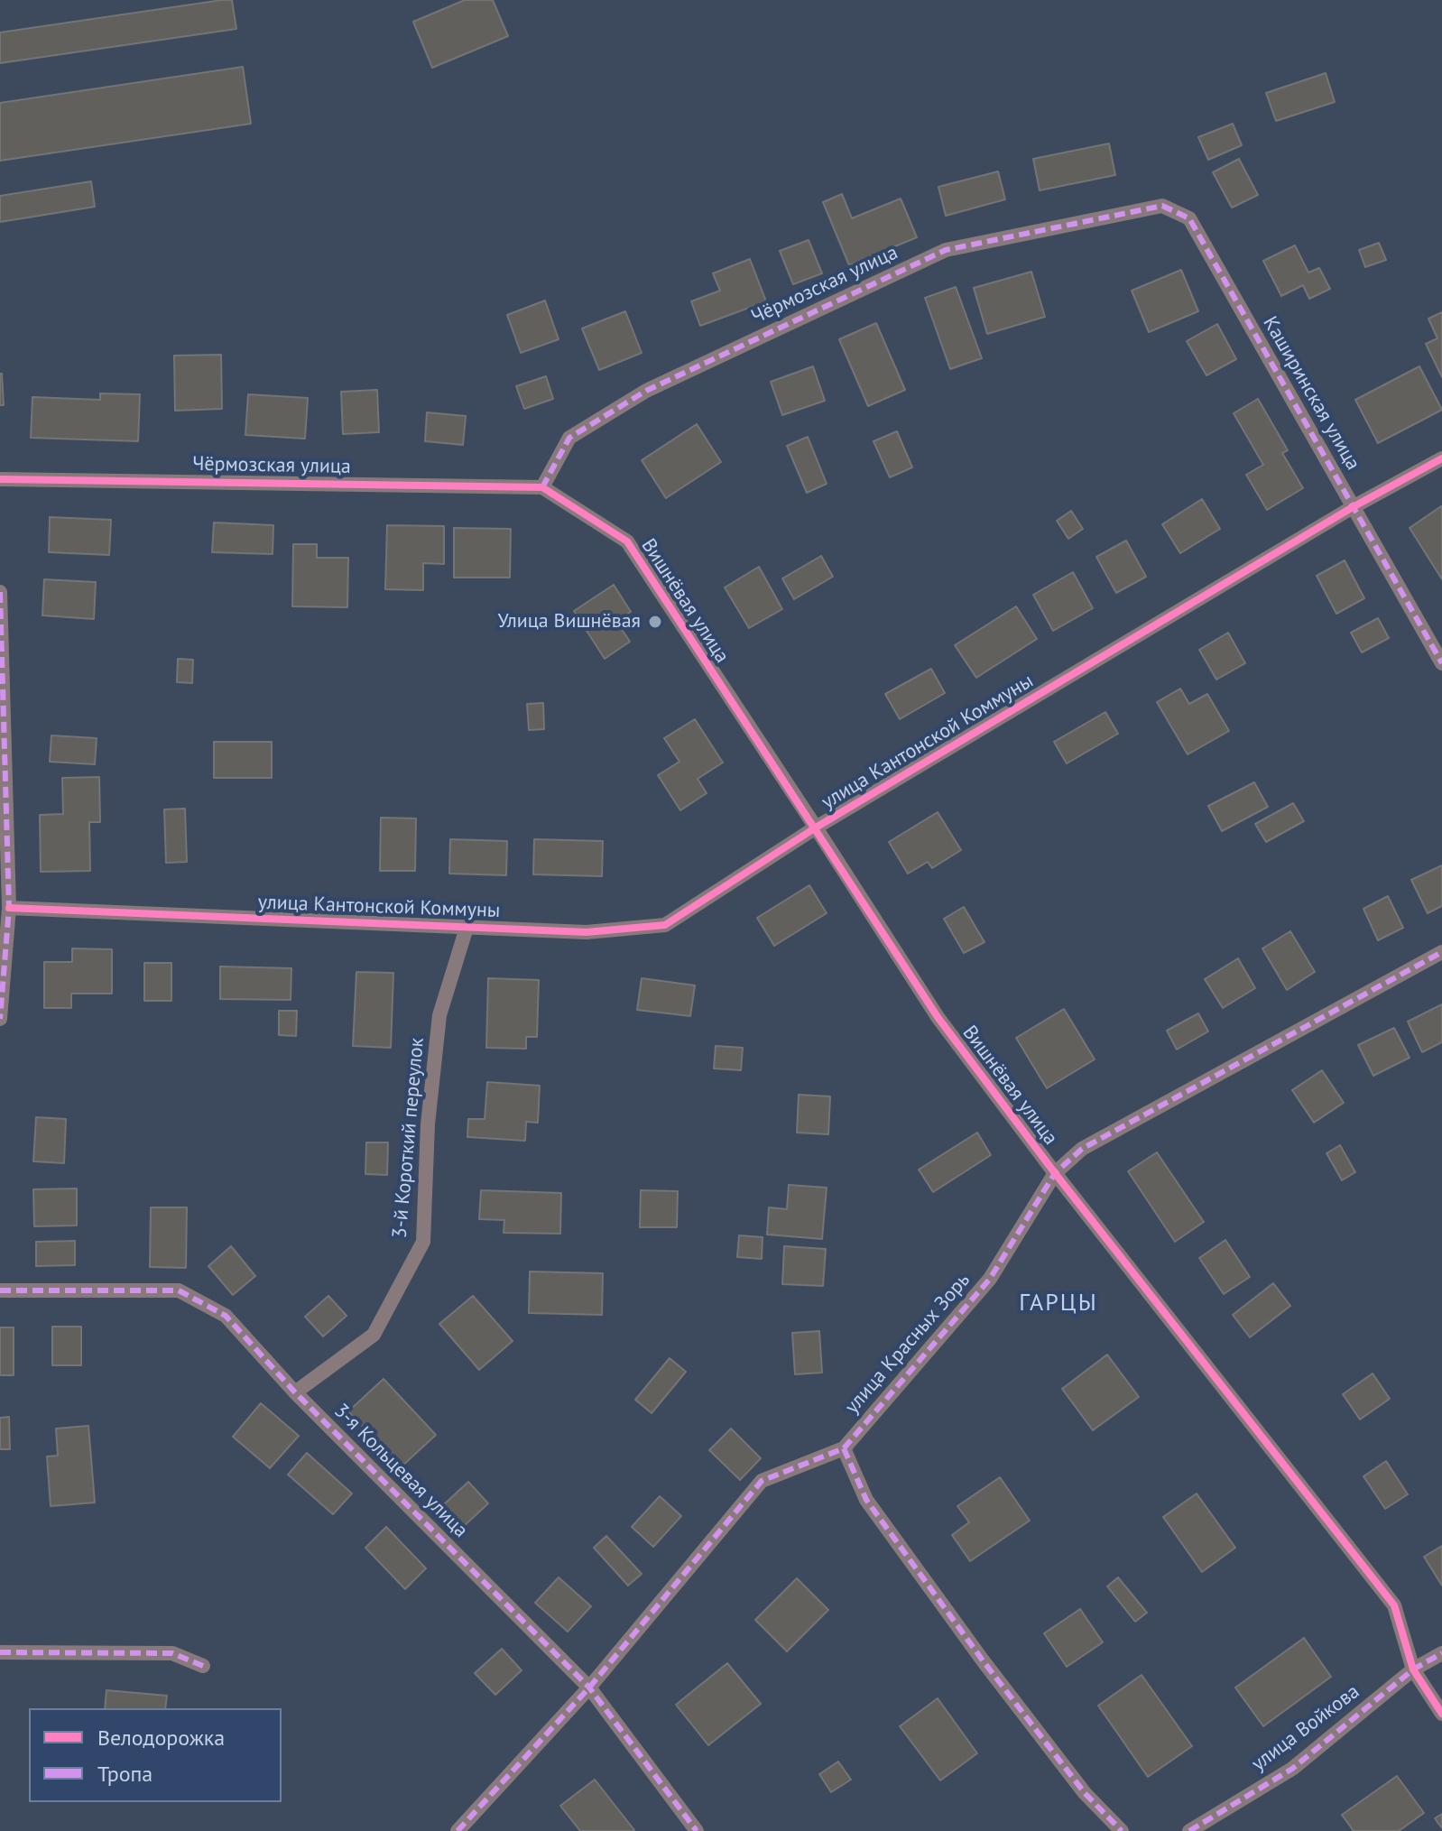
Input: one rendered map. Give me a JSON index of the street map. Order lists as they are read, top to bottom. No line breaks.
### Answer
{"streets":{"street":["Чёрмозская улица","Каширинская улица","Вишнёвая улица","улица Кантонской Коммуны","3-й Короткий переулок","улица Красных Зорь","3-я Кольцевая улица","улица Войкова"]},"crossings":[["Чёрмозская улица","Каширинская улица"],["Чёрмозская улица","Вишнёвая улица"],["Каширинская улица","улица Кантонской Коммуны"],["Вишнёвая улица","улица Кантонской Коммуны"],["Вишнёвая улица","улица Красных Зорь"],["Вишнёвая улица","улица Войкова"],["улица Кантонской Коммуны","3-й Короткий переулок"],["3-й Короткий переулок","3-я Кольцевая улица"],["улица Красных Зорь","3-я Кольцевая улица"]],"districts":["ГАРЦЫ"],"places":["Улица Вишнёвая"],"legend":["Велодорожка","Тропа"]}
